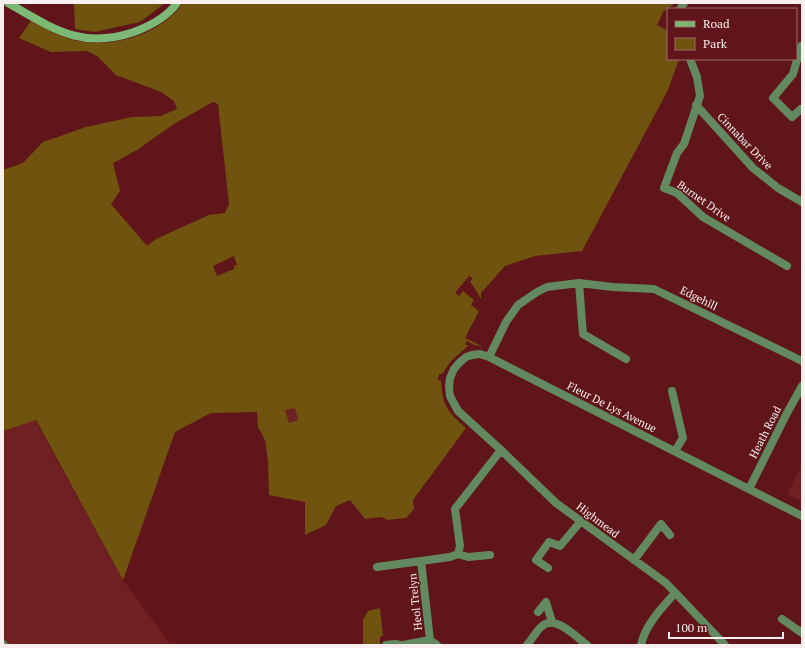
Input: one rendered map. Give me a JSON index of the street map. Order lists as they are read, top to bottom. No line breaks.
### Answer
{"streets":{"street":["Cinnabar Drive","Burnet Drive","Edgehill","Fleur De Lys Avenue","Heath Road","Highmead","Heol Trelyn"]},"crossings":[["Cinnabar Drive","Burnet Drive"],["Edgehill","Fleur De Lys Avenue"],["Fleur De Lys Avenue","Heath Road"],["Fleur De Lys Avenue","Highmead"]],"legend":["Road","Park"],"scale_bar":"100 m"}
